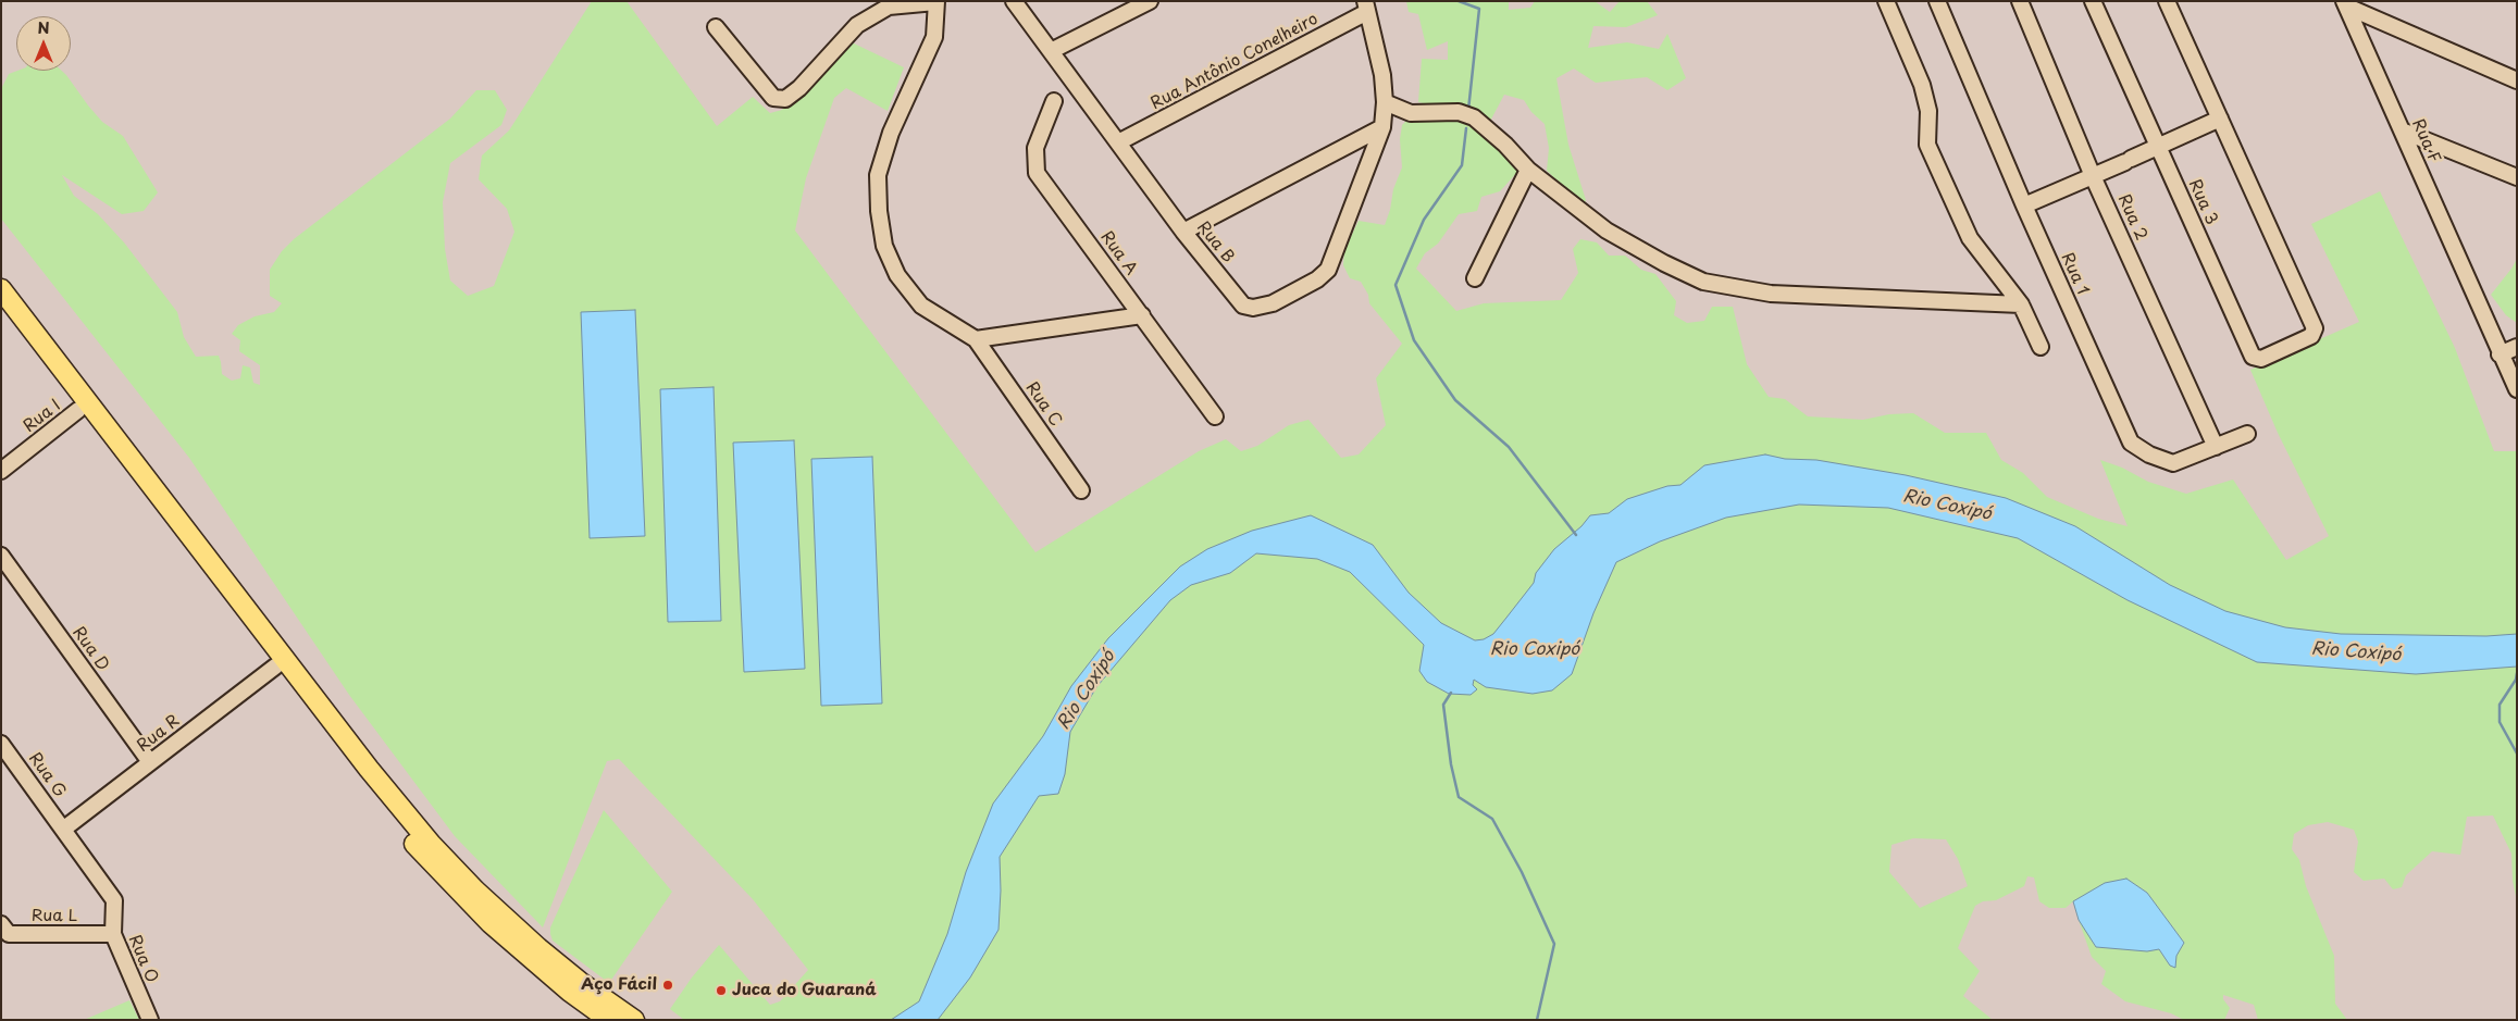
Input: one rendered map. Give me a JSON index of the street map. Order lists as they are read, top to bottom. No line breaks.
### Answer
{"streets":{"street":["Rua Antônio Conelheiro","Rua F","Rua 3","Rua 2","Rua B","Rua A","Rua 1","Rua C","Rua I","Rua D","Rua R","Rua G","Rua L","Rua O"]},"crossings":[["Rua Antônio Conelheiro","Rua B"],["Rua 2","Rua 1"],["Rua D","Rua R"],["Rua R","Rua G"],["Rua R","Rua O"],["Rua G","Rua O"],["Rua L","Rua O"]],"water":["Rio Coxipó"],"places":["Aço Fácil","Juca do Guaraná"],"north":"top"}
